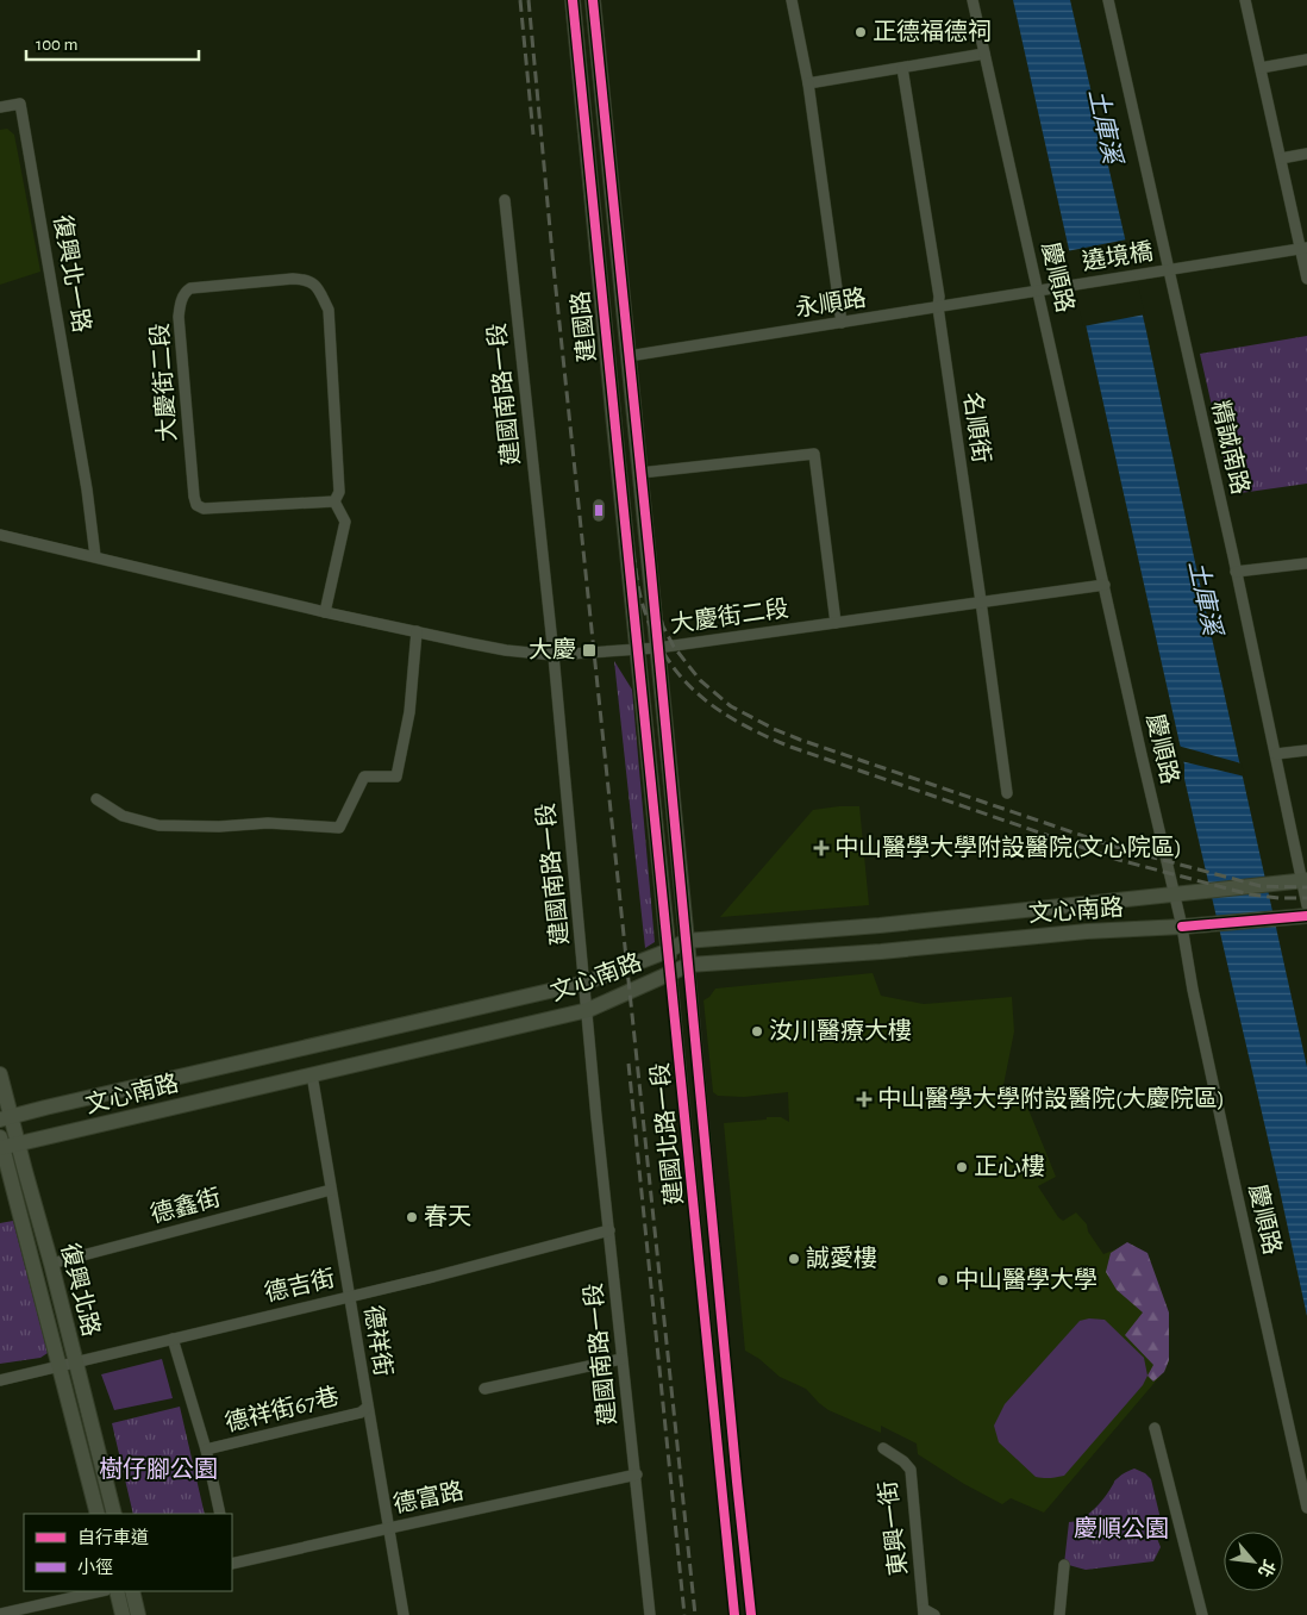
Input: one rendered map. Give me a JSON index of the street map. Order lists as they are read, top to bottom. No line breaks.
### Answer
{"streets":{"main road":["建國路","文心南路","建國北路一段","復興北路"],"street":["遶境橋","復興北一路","慶順路","永順路","大慶街二段","建國南路一段","名順街","精誠南路","德鑫街","德吉街","德祥街","德祥街67巷","德富路","東興一街"]},"crossings":[["遶境橋","慶順路"],["遶境橋","永順路"],["遶境橋","精誠南路"],["復興北一路","大慶街二段"],["慶順路","永順路"],["慶順路","大慶街二段"],["慶順路","文心南路"],["永順路","建國路"],["永順路","名順街"],["建國路","大慶街二段"],["建國路","建國北路一段"],["大慶街二段","建國南路一段"],["大慶街二段","名順街"],["大慶街二段","建國北路一段"],["建國南路一段","文心南路"],["建國南路一段","德吉街"],["建國南路一段","德富路"],["精誠南路","文心南路"],["文心南路","建國北路一段"],["文心南路","復興北路"],["文心南路","德祥街"],["德鑫街","復興北路"],["德鑫街","德祥街"],["德吉街","復興北路"],["德吉街","德祥街"],["德祥街","德祥街67巷"],["德祥街","德富路"]],"water":["土庫溪"],"parks":["樹仔腳公園","慶順公園"],"places":{"other":["正德福德祠","汝川醫療大樓","正心樓","春天","誠愛樓","中山醫學大學"],"transit":["大慶"],"health":["中山醫學大學附設醫院(文心院區)","中山醫學大學附設醫院(大慶院區)"]},"legend":["自行車道","小徑"],"scale_bar":"100 m","north":"bottom right"}
